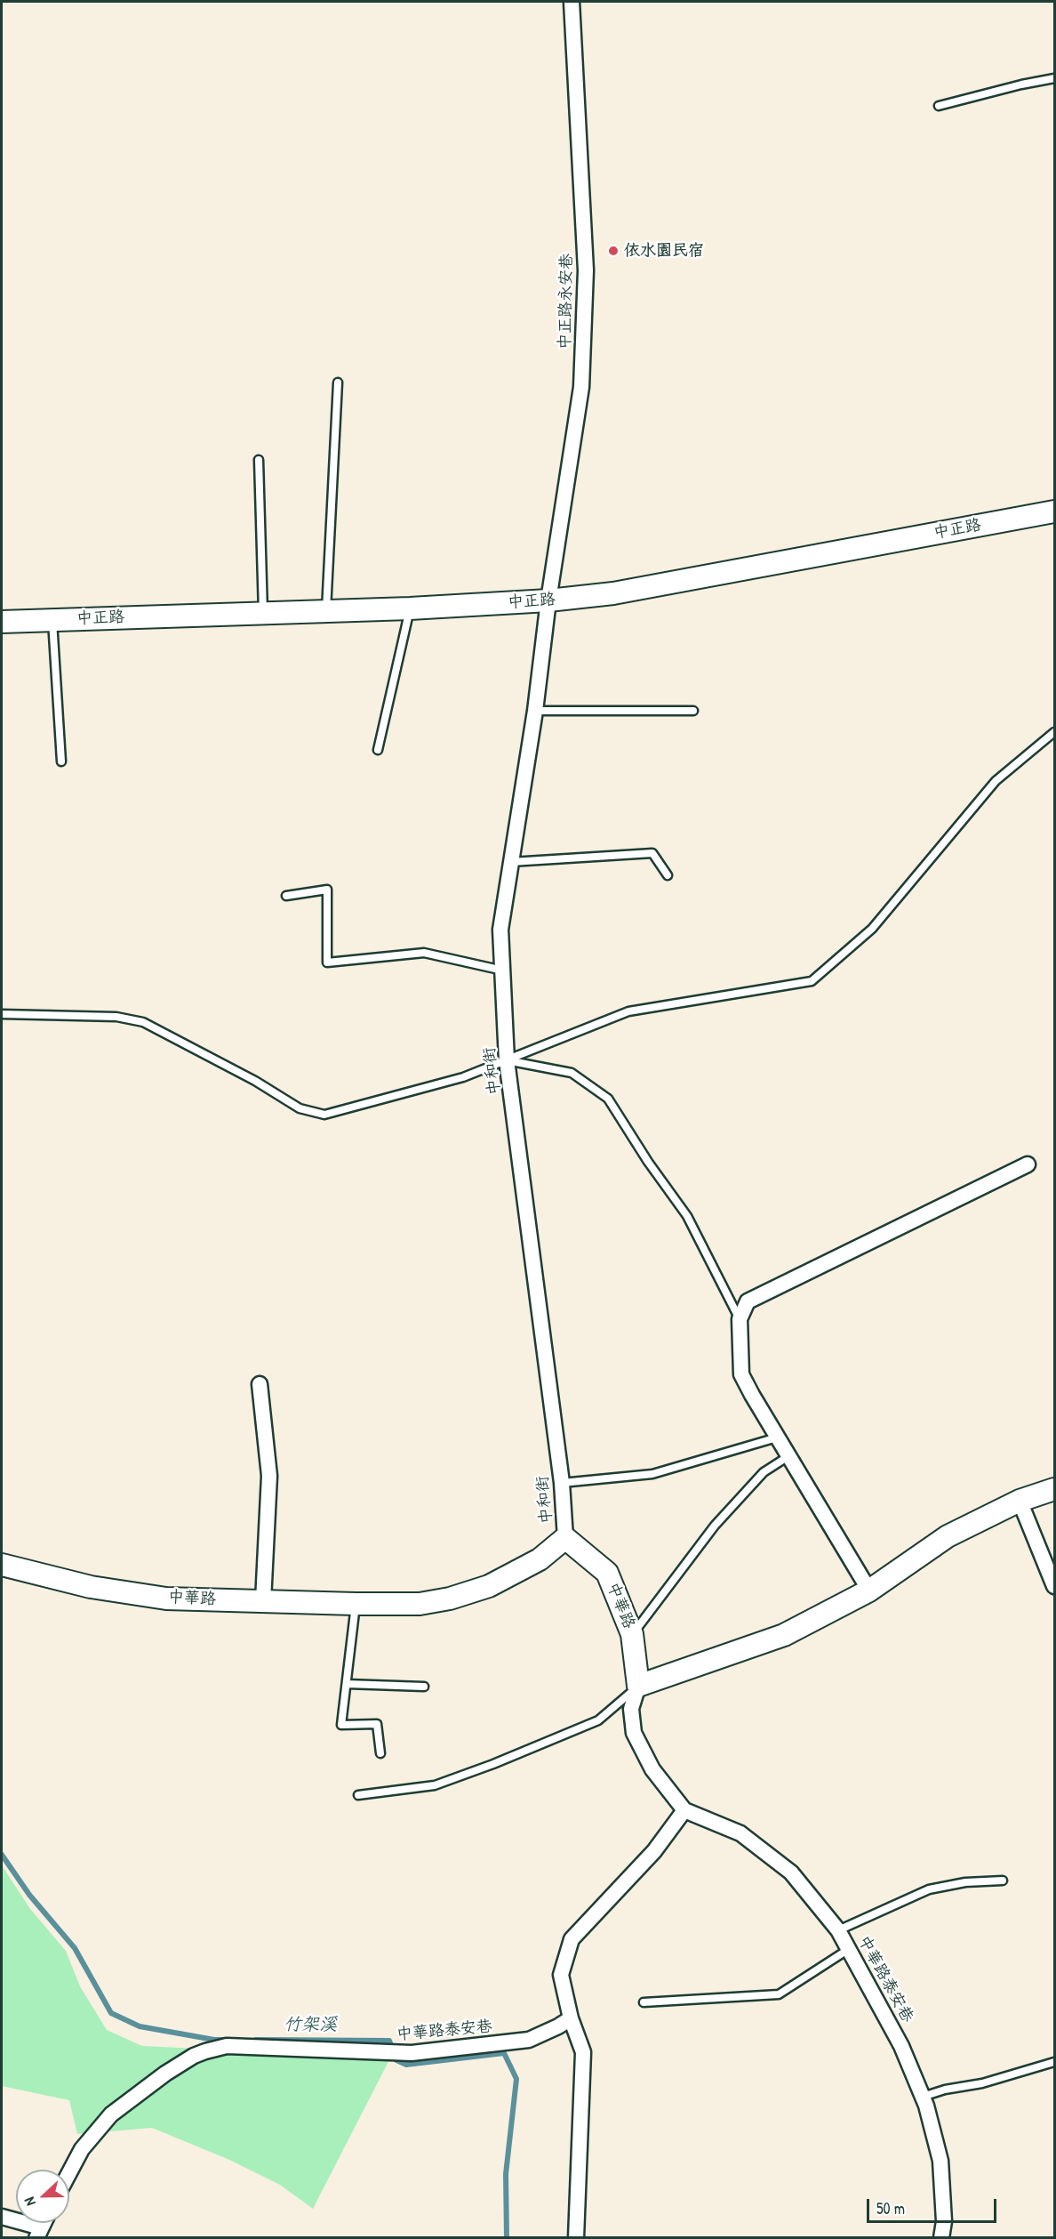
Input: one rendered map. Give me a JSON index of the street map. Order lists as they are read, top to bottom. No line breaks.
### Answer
{"streets":{"street":["中正路永安巷","中正路","中和街","中華路","中華路泰安巷"]},"crossings":[["中正路永安巷","中正路"],["中正路永安巷","中和街"],["中正路","中和街"],["中和街","中華路"],["中華路","中華路泰安巷"]],"water":["竹架溪"],"places":["依水園民宿"],"scale_bar":"50 m","north":"left"}
